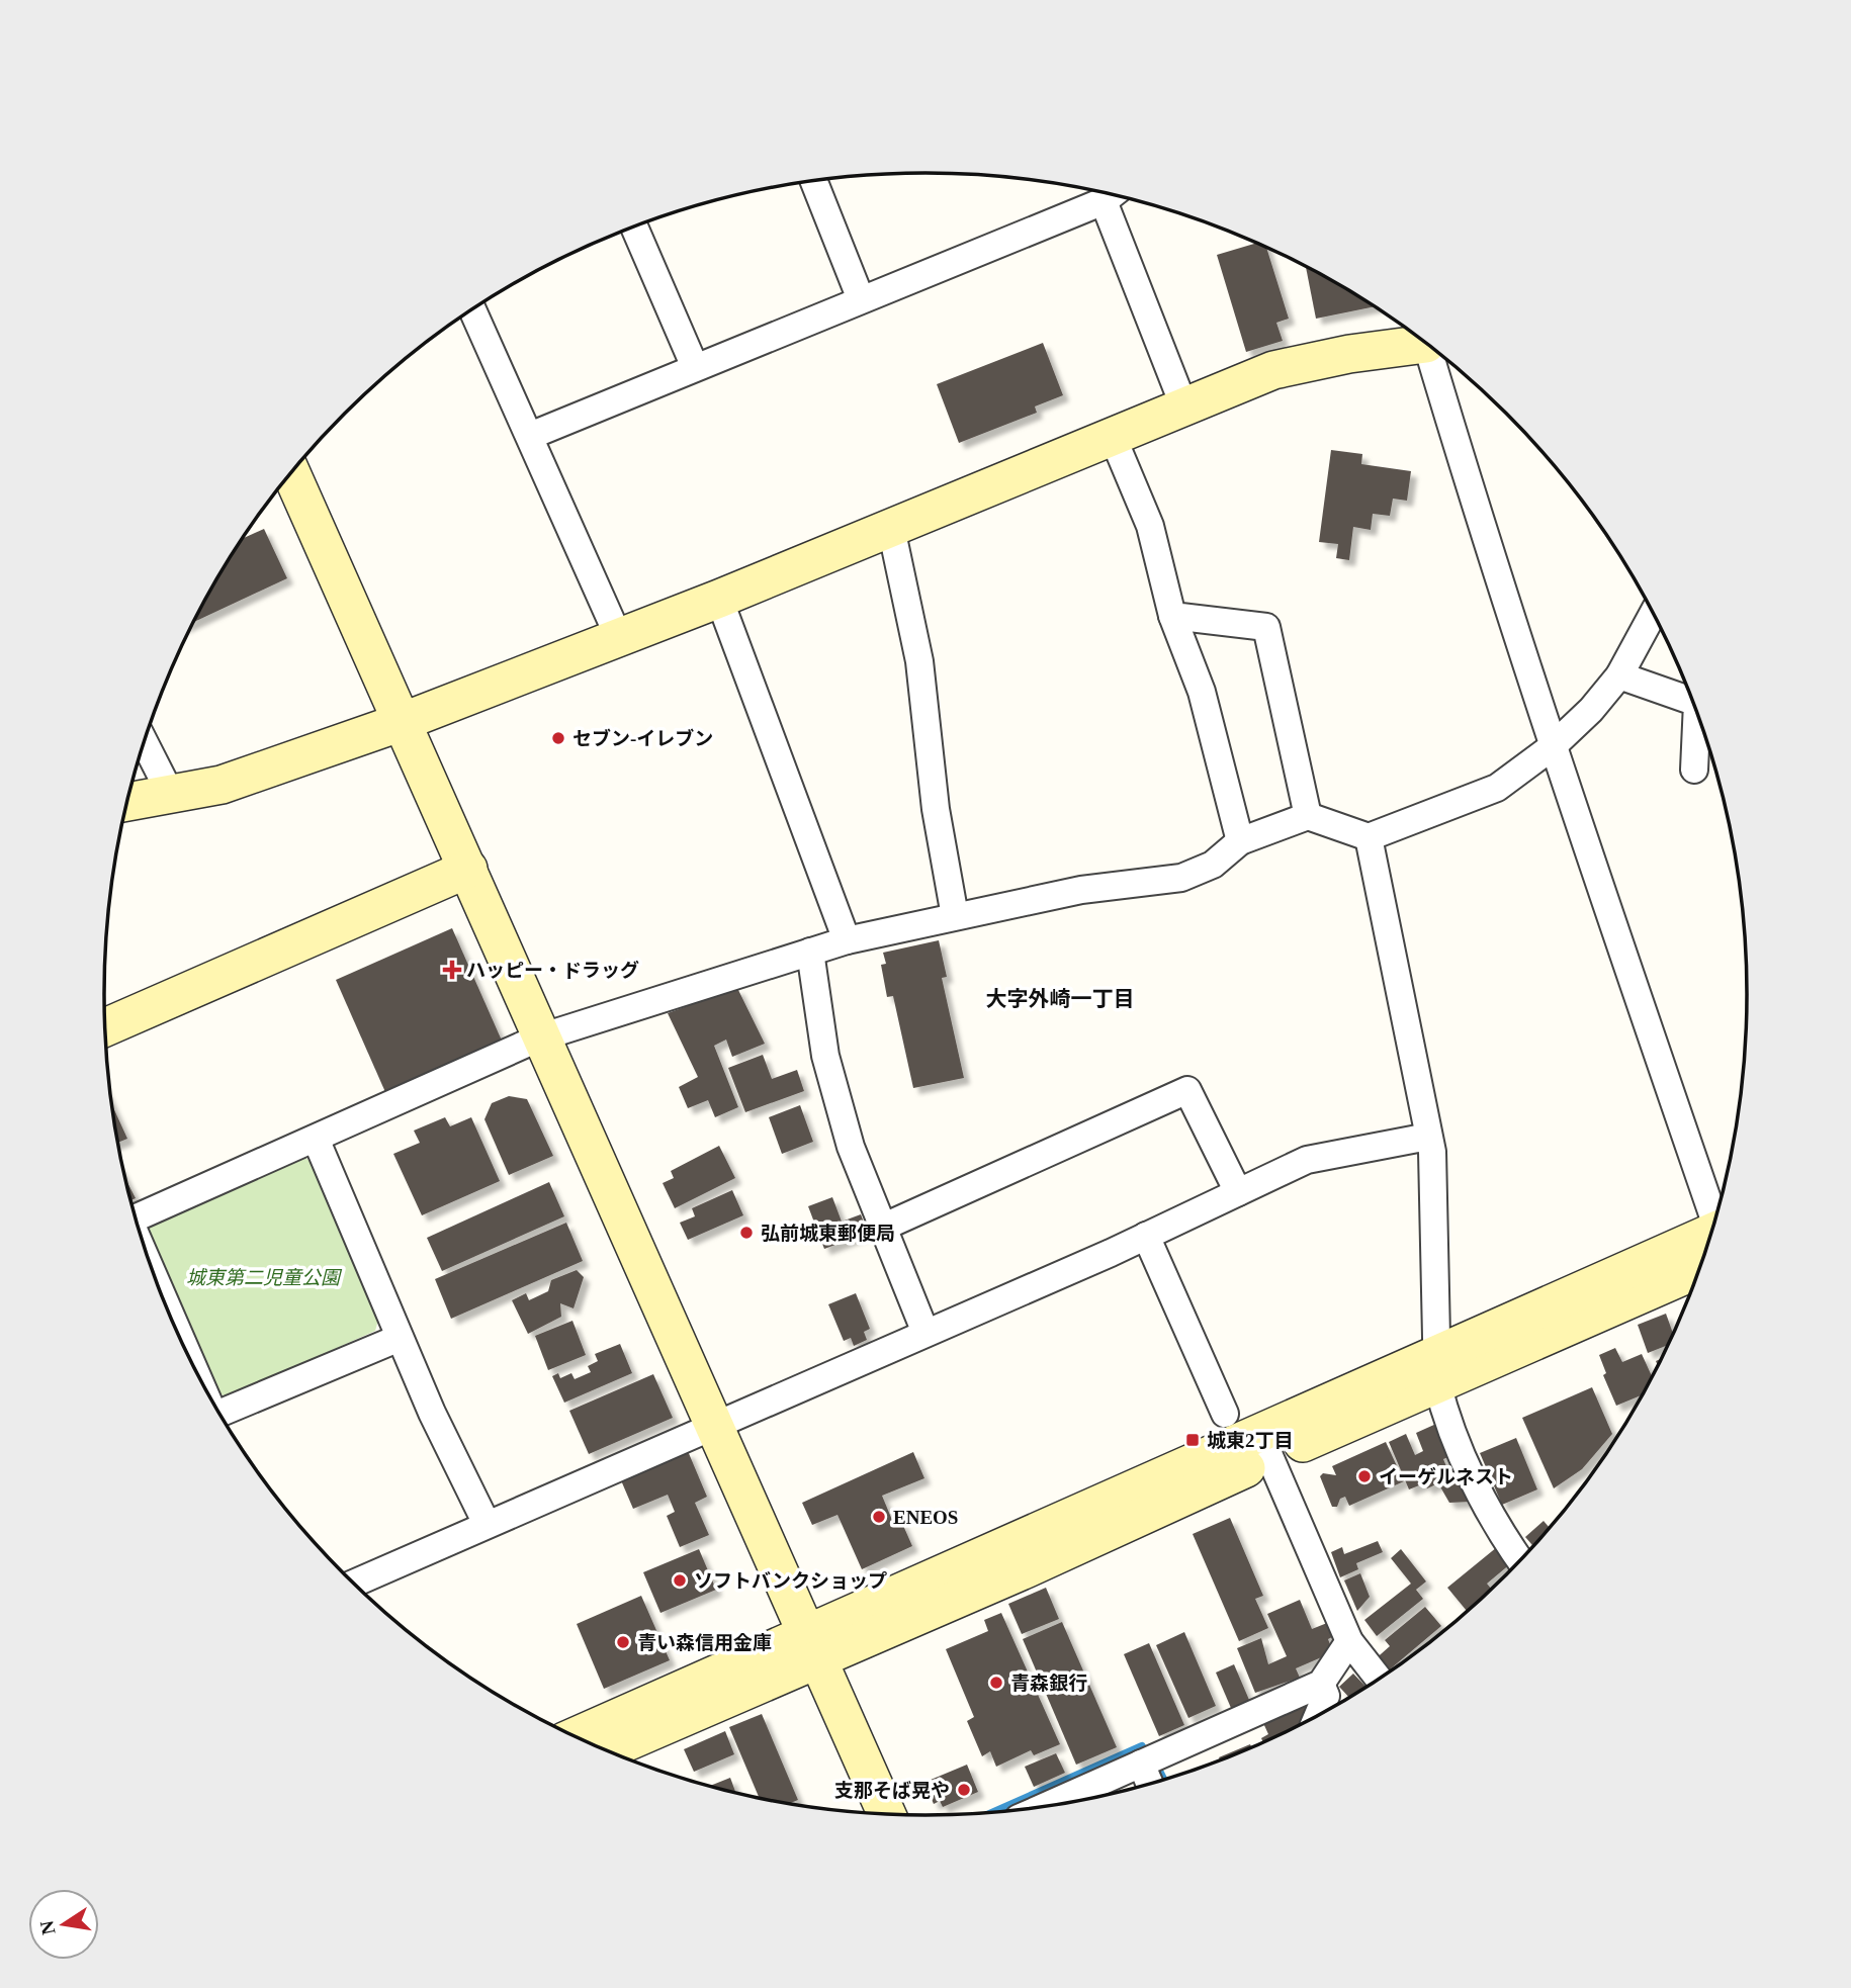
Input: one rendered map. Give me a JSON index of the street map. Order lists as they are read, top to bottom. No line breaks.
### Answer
{"districts":["大字外崎一丁目"],"parks":["城東第二児童公園"],"places":{"other":["セブン-イレブン","弘前城東郵便局","イーゲルネスト","ENEOS","ソフトバンクショップ","青い森信用金庫","青森銀行","支那そば晃や"],"health":["ハッピー・ドラッグ"],"transit":["城東2丁目"]},"north":"left"}
